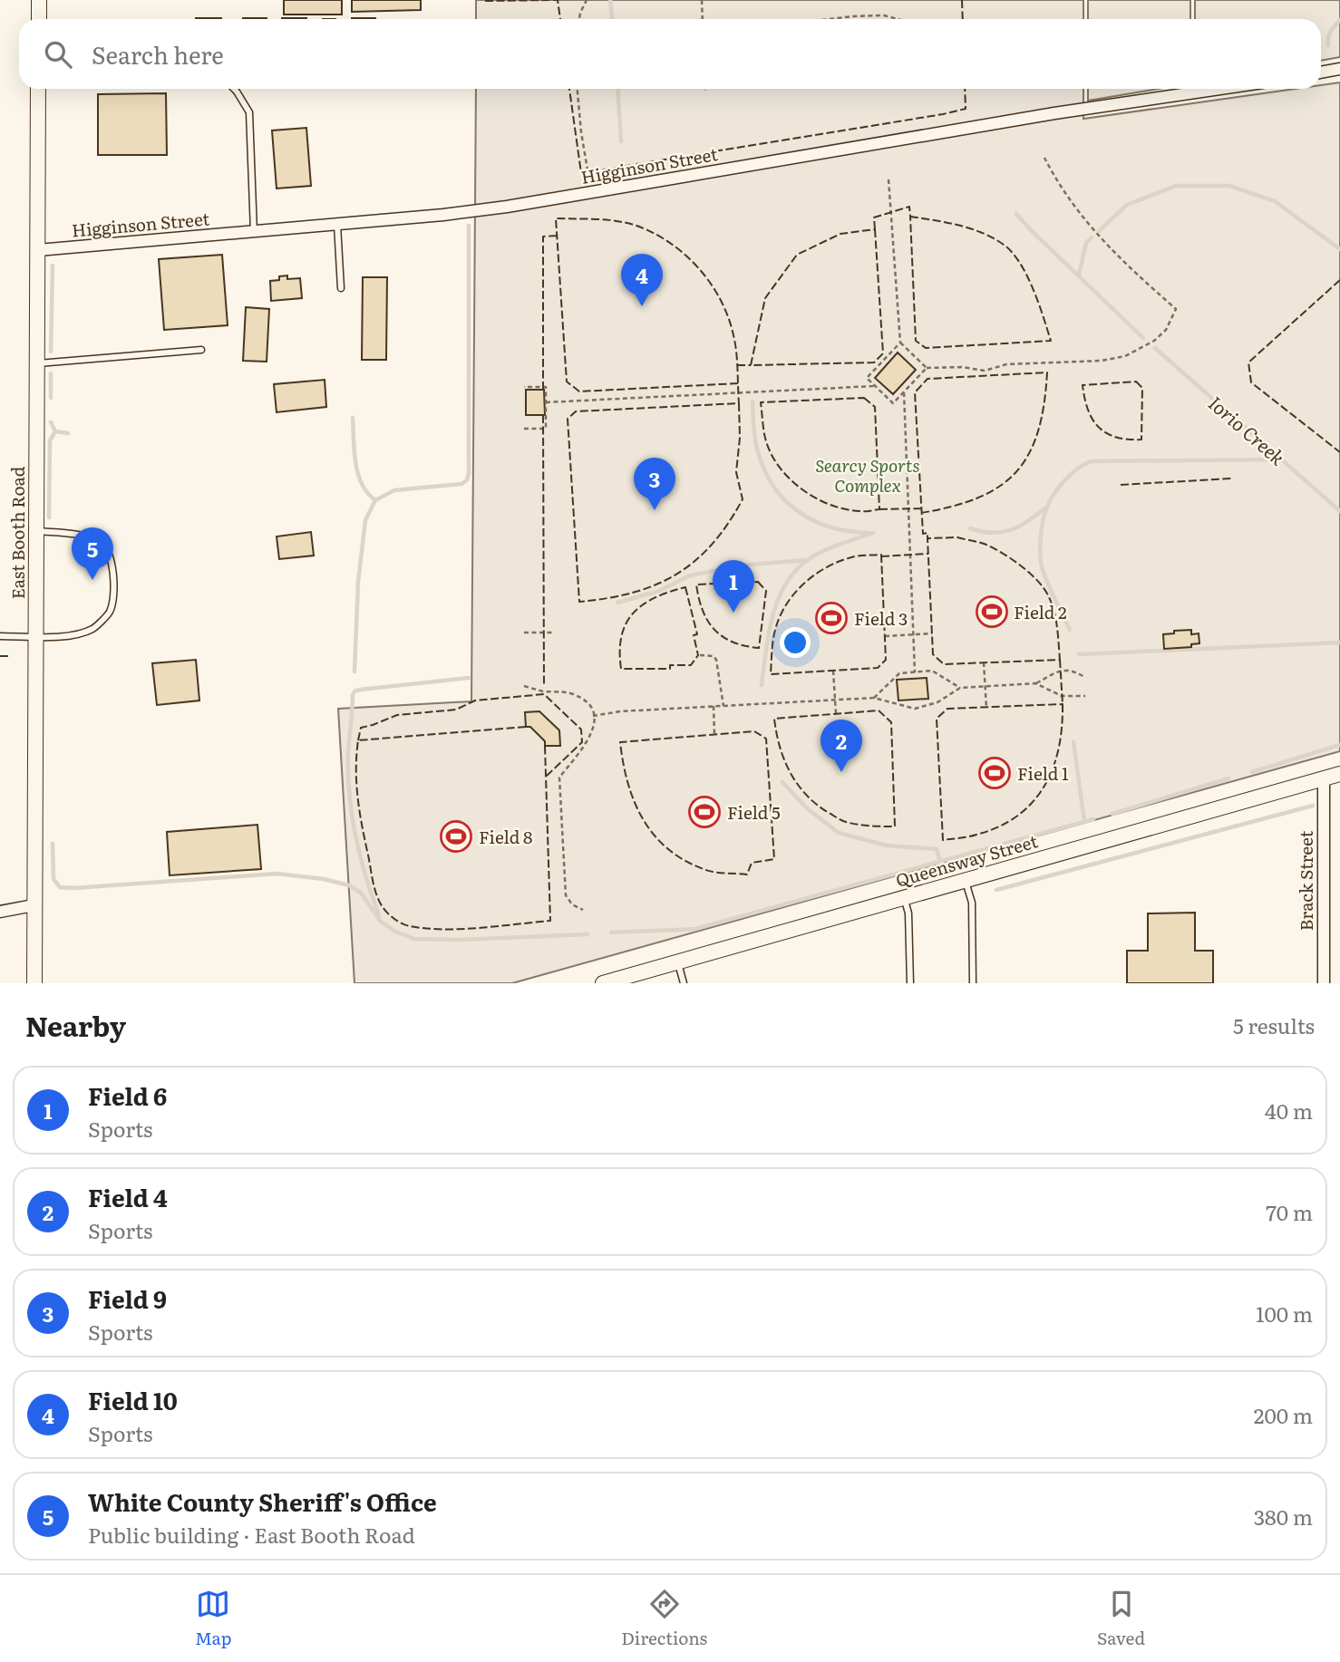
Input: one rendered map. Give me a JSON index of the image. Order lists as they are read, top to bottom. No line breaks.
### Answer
{"streets":{"street":["Higginson Street","East Booth Road","Queensway Street","Brack Street"]},"crossings":[["Higginson Street","East Booth Road"],["Queensway Street","Brack Street"]],"water":["Iorio Creek"],"parks":["Searcy Sports Complex"],"places":{"sports":["Field 2","Field 3","Field 1","Field 5","Field 8"]},"page":{"search":"Search here","pins":["4","3","5","1","2"],"heading":["Nearby","5 results"],"list":[{"mark":"1","name":"Field 6","note":"Sports","value":"40 m"},{"mark":"2","name":"Field 4","note":"Sports","value":"70 m"},{"mark":"3","name":"Field 9","note":"Sports","value":"100 m"},{"mark":"4","name":"Field 10","note":"Sports","value":"200 m"},{"mark":"5","name":"White County Sheriff's Office","note":"Public building · East Booth Road","value":"380 m"}],"nav":["Map","Directions","Saved"]}}
